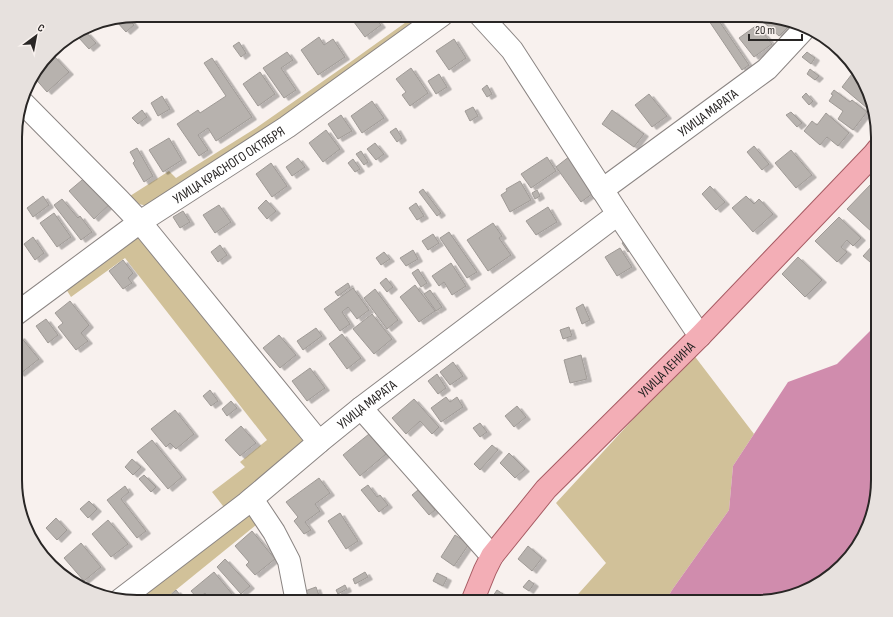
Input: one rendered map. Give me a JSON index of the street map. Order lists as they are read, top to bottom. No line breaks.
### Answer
{"streets":{"main road":["УЛИЦА ЛЕНИНА"],"street":["УЛИЦА МАРАТА","УЛИЦА КРАСНОГО ОКТЯБРЯ"]},"scale_bar":"20 m","north":"top right"}
